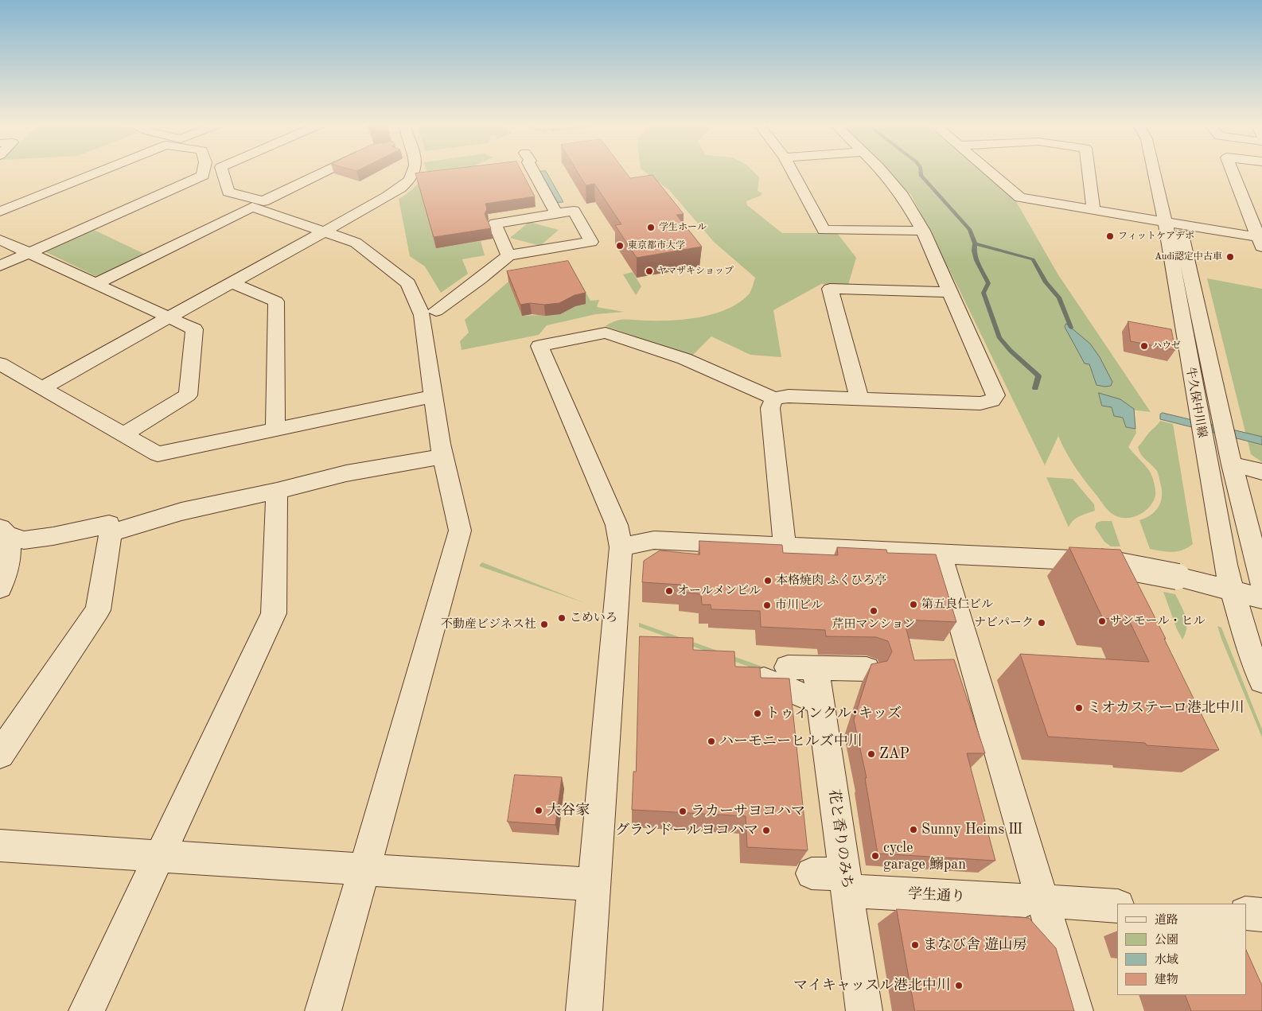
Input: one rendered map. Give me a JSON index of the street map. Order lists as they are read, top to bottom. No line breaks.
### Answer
{"streets":{"street":["牛久保中川線","花と香りのみち","学生通り"]},"crossings":[["花と香りのみち","学生通り"]],"places":["学生ホール","フィットケアデポ","東京都市大学","Audi認定中古車","ヤマザキショップ","ハウゼ","本格焼肉 ふくひろ亭","オールメンビル","第五良仁ビル","市川ビル","芹田マンション","こめいろ","サンモール・ヒル","ナビパーク","不動産ビジネス社","ミオカステーロ港北中川","トゥインクル･キッズ","ハーモニーヒルズ中川","ZAP","大谷家","ラカーサヨコハマ","Sunny Heims Ⅲ","グランドールヨコハマ","cycle garage 鰯pan","まなび舎 遊山房","マイキャッスル港北中川"],"legend":["道路","公園","水域","建物"]}
